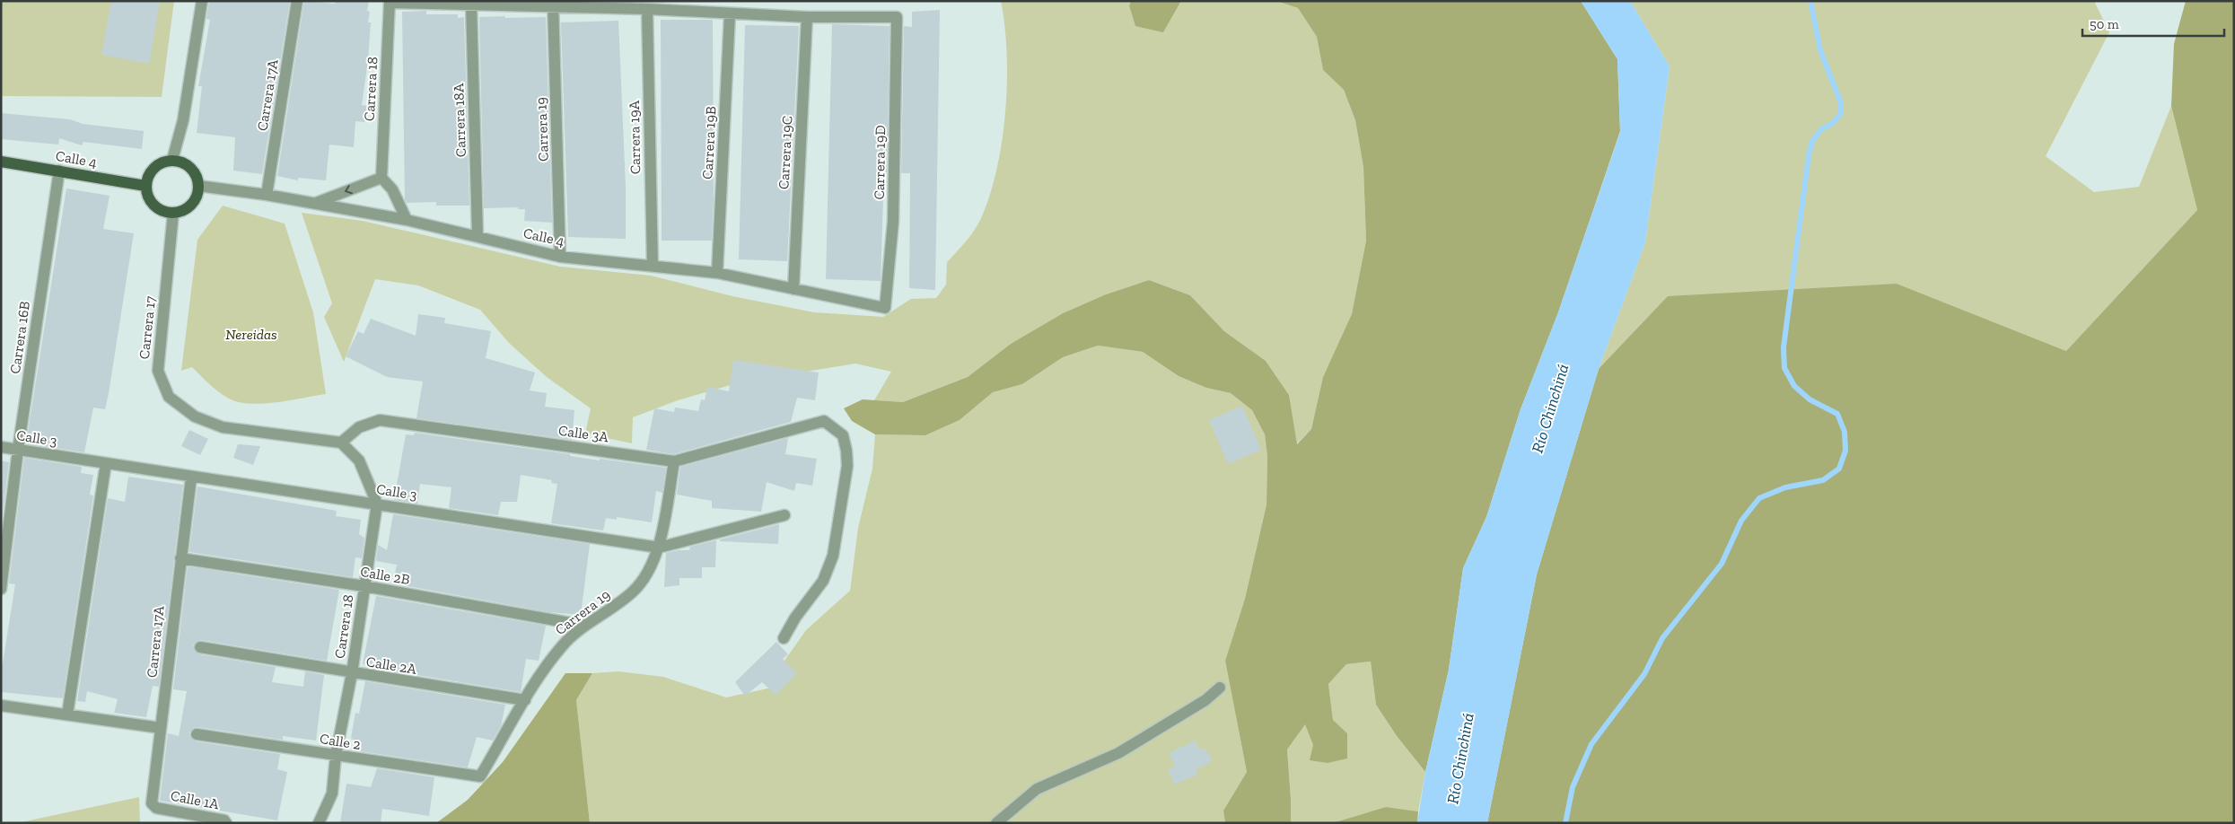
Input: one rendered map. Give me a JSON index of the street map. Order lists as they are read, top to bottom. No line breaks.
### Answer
{"streets":{"main road":["Calle 4"],"street":["Carrera 18","Carrera 17A","Carrera 18A","Carrera 19","Carrera 19A","Carrera 19B","Carrera 19C","Carrera 19D","Carrera 17","Carrera 16B","Calle 3A","Calle 3","Calle 2B","Calle 2A","Calle 2","Calle 1A"]},"crossings":[["Carrera 18","Calle 3"],["Carrera 18","Calle 2B"],["Carrera 18","Calle 2A"],["Carrera 18","Calle 2"],["Carrera 17A","Calle 4"],["Carrera 17A","Calle 3"],["Carrera 17A","Calle 2B"],["Carrera 17A","Calle 1A"],["Carrera 18A","Calle 4"],["Carrera 19","Calle 4"],["Carrera 19","Calle 3A"],["Carrera 19","Calle 3"],["Carrera 19","Calle 2B"],["Carrera 19","Calle 2A"],["Carrera 19","Calle 2"],["Carrera 19A","Calle 4"],["Carrera 19B","Calle 4"],["Carrera 19C","Calle 4"],["Carrera 19C","Carrera 19D"],["Calle 4","Carrera 19D"],["Calle 4","Carrera 17"],["Calle 4","Carrera 16B"],["Carrera 17","Calle 3A"],["Carrera 16B","Calle 3"]],"water":["Río Chinchiná"],"parks":["Nereidas"],"scale_bar":"50 m"}
